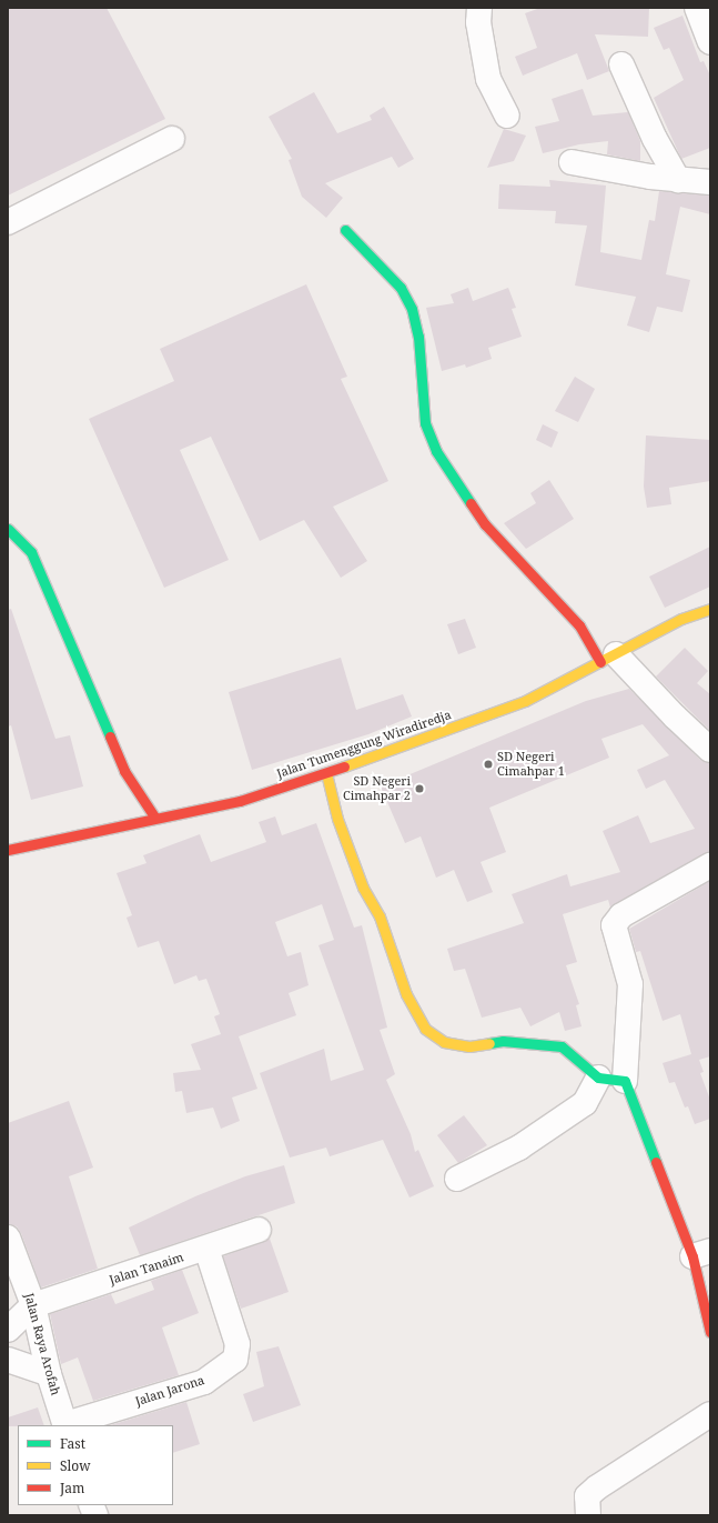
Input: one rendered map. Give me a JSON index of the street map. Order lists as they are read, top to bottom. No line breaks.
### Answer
{"streets":{"street":["Jalan Tumenggung Wiradiredja","Jalan Tanaim","Jalan Raya Arofah","Jalan Jarona"]},"crossings":[["Jalan Tanaim","Jalan Raya Arofah"],["Jalan Tanaim","Jalan Jarona"],["Jalan Raya Arofah","Jalan Jarona"]],"places":["SD Negeri Cimahpar 1","SD Negeri Cimahpar 2"],"legend":["Fast","Slow","Jam"]}
